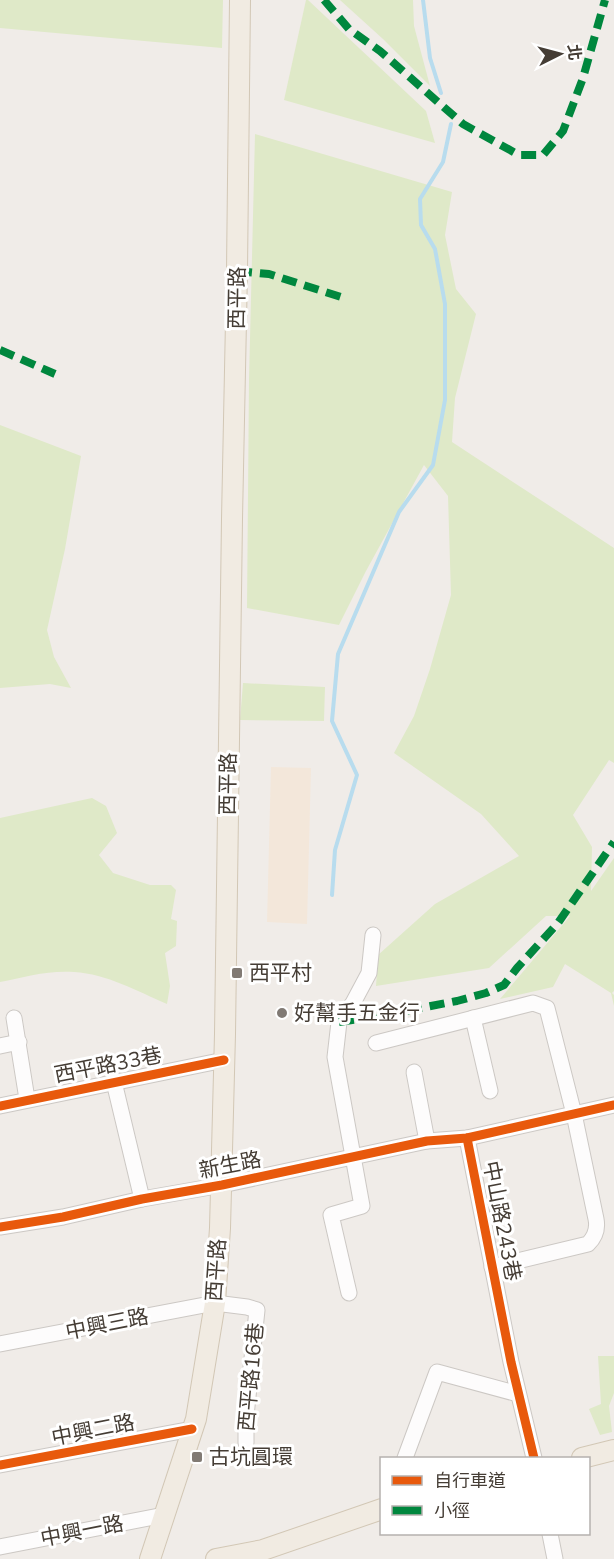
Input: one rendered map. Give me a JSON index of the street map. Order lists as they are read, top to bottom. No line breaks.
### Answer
{"streets":{"main road":["西平路"],"street":["西平路33巷","新生路","中山路243巷","中興三路","西平路16巷","中興二路","中興一路"]},"crossings":[["西平路","西平路33巷"],["西平路","新生路"],["西平路","中興三路"],["西平路","中興二路"],["西平路","中興一路"],["新生路","中山路243巷"],["中興三路","西平路16巷"]],"places":{"transit":["西平村","古坑圓環"],"other":["好幫手五金行"]},"legend":["自行車道","小徑"],"north":"right"}
